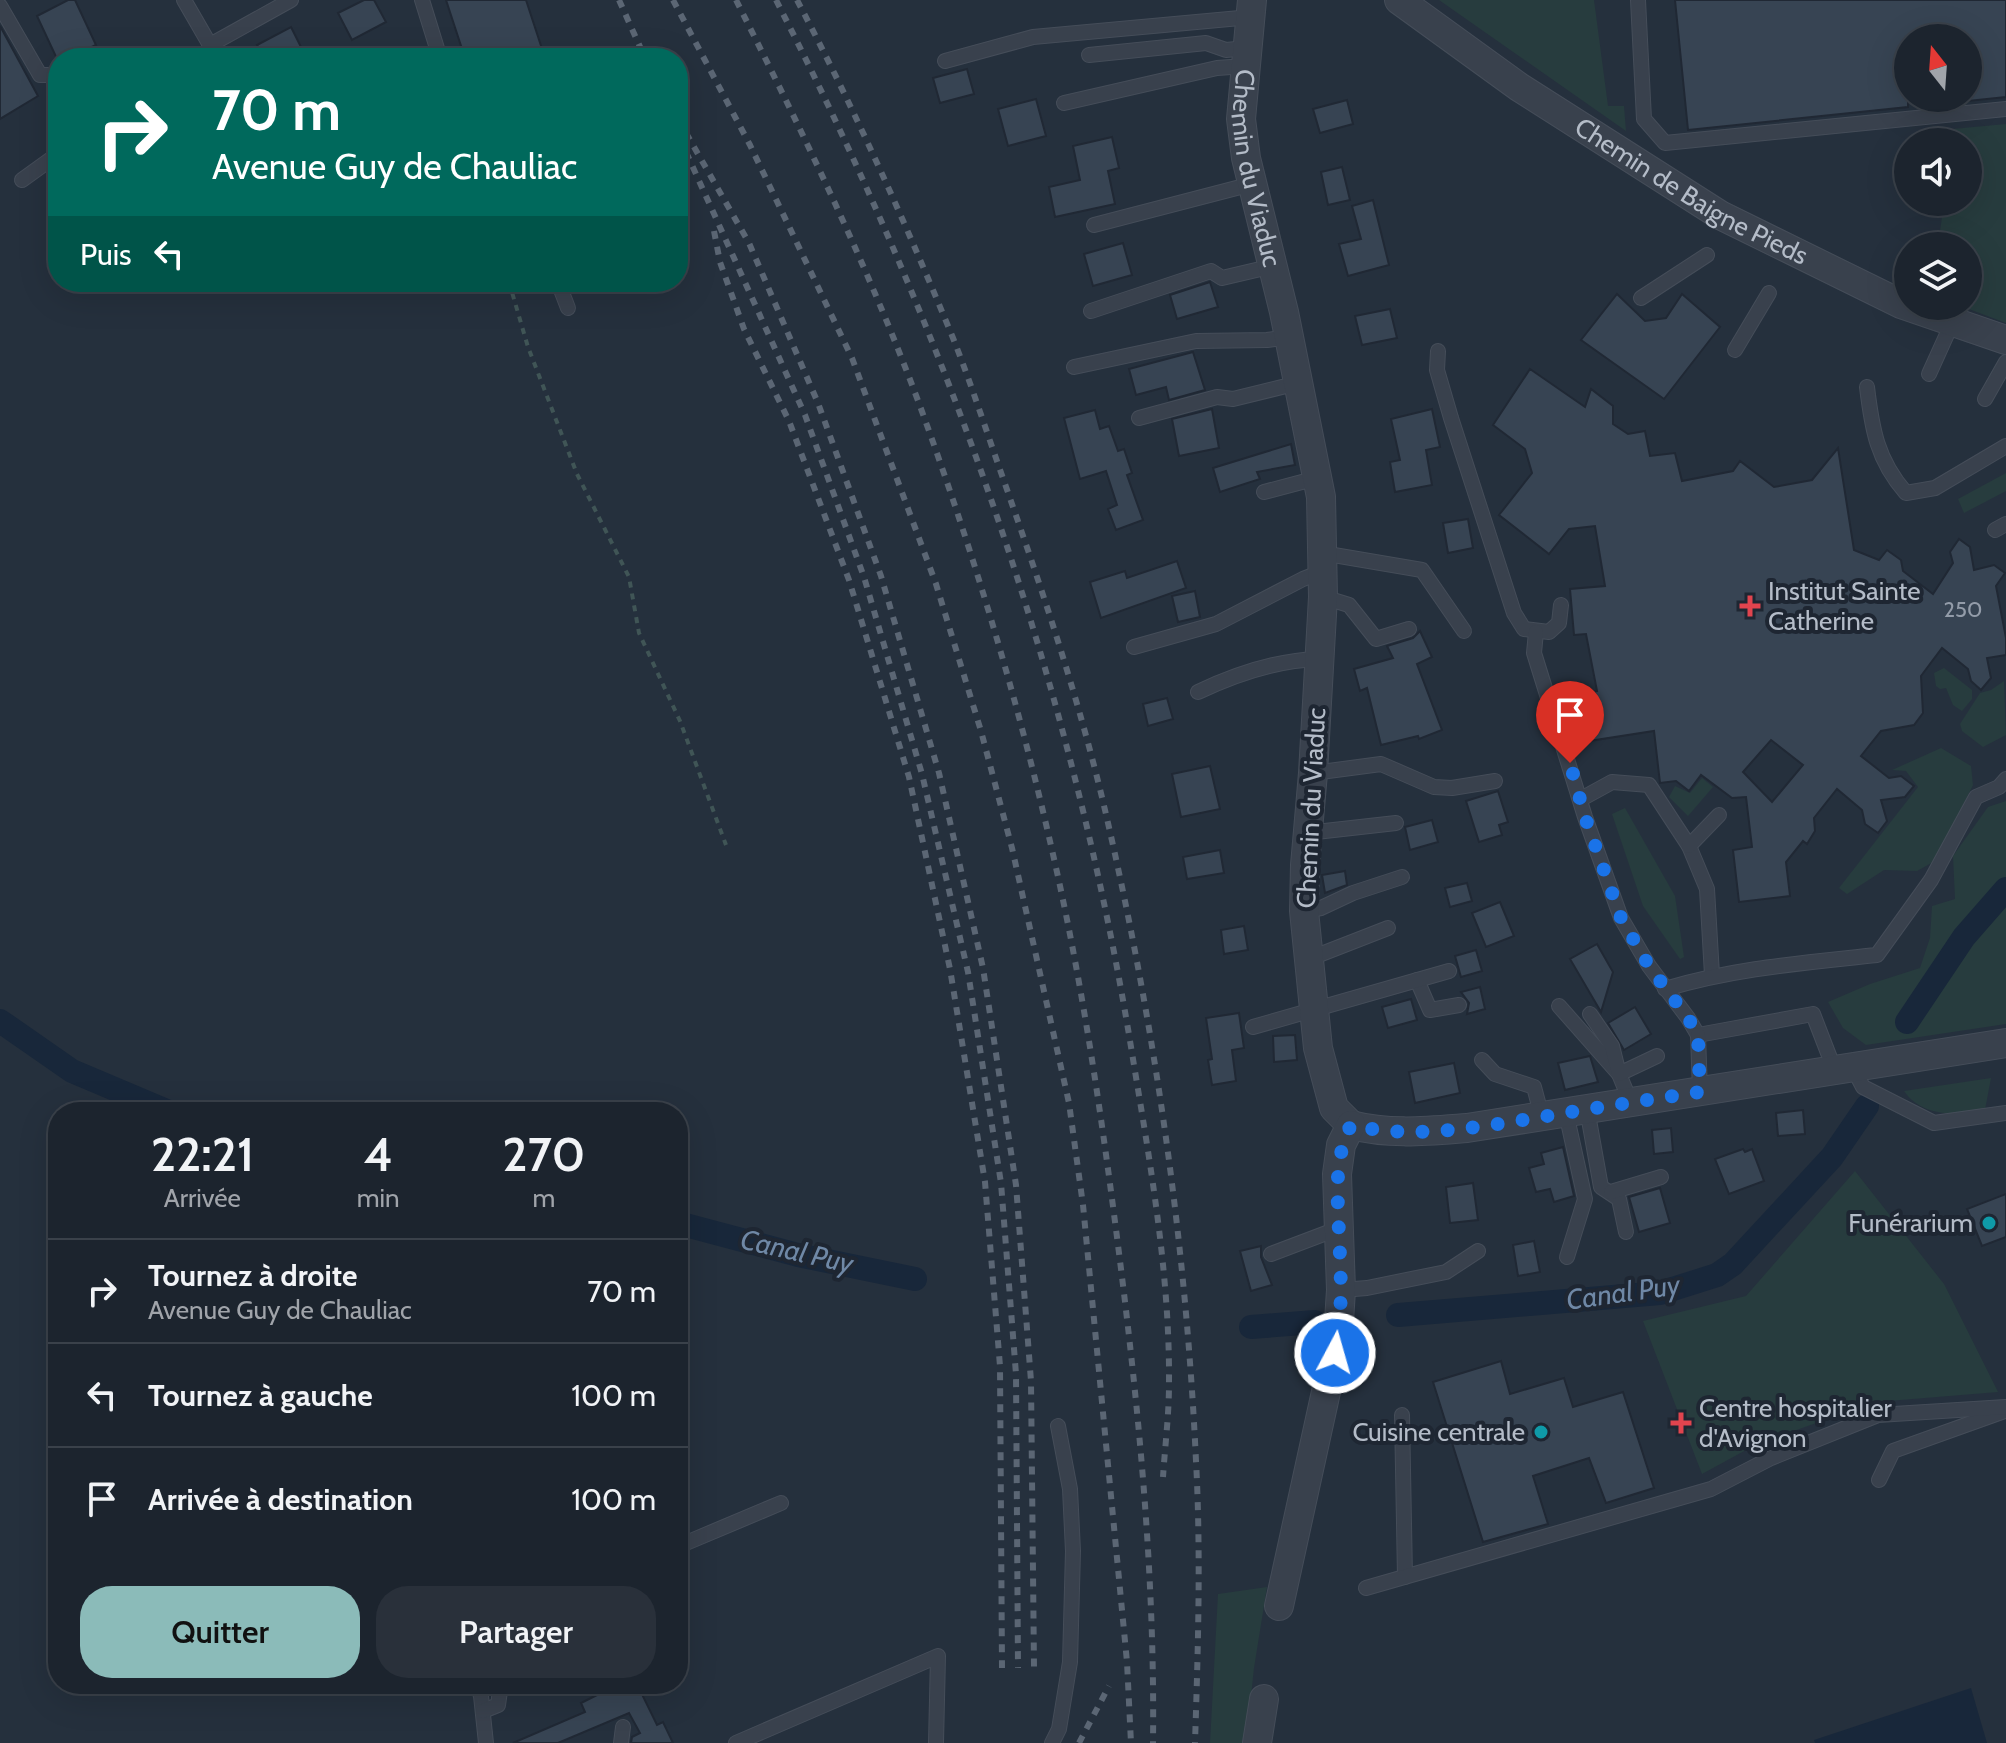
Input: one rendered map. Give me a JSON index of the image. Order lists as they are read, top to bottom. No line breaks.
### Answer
{"streets":{"street":["Chemin du Viaduc","Chemin de Baigne Pieds"]},"water":["Canal Puy"],"places":{"health":["Institut Sainte Catherine","Centre hospitalier d'Avignon"],"other":["Funérarium","Cuisine centrale"]},"house_numbers":["250"],"north":"top","page":{"turn":["70 m","Avenue Guy de Chauliac"],"then":"Puis","eta":["22:21","Arrivée","4","min","270","m"],"list":[{"name":"Tournez à droite","note":"Avenue Guy de Chauliac","value":"70 m"},{"name":"Tournez à gauche","value":"100 m"},{"name":"Arrivée à destination","value":"100 m"}],"buttons":["Quitter","Partager"]}}
